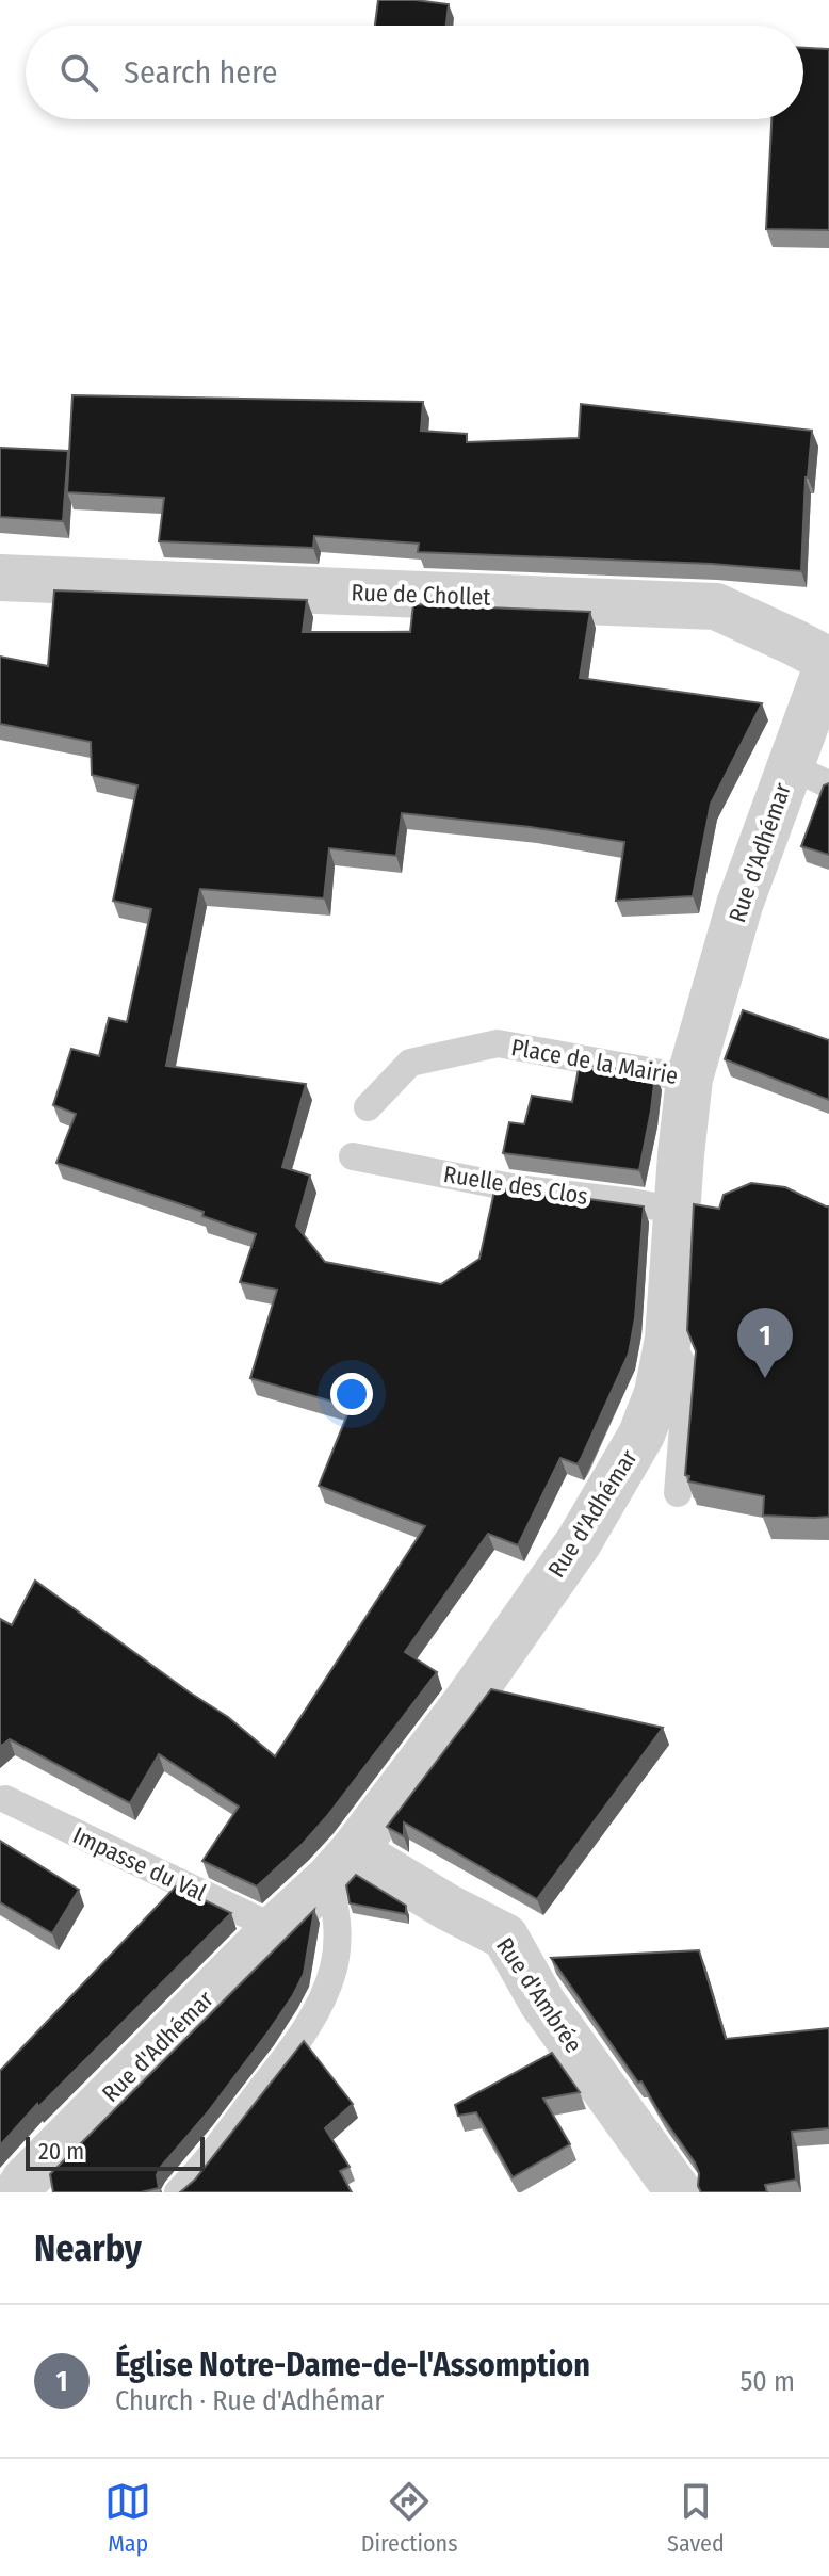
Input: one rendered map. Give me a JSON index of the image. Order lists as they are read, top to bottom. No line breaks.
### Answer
{"streets":{"street":["Rue de Chollet","Rue d'Adhémar","Rue d'Ambrée"],"lane":["Place de la Mairie","Ruelle des Clos","Impasse du Val"]},"crossings":[["Rue de Chollet","Rue d'Adhémar"],["Rue d'Adhémar","Place de la Mairie"],["Rue d'Adhémar","Ruelle des Clos"],["Rue d'Adhémar","Impasse du Val"],["Rue d'Adhémar","Rue d'Ambrée"]],"scale_bar":"20 m","page":{"search":"Search here","pins":"1","scale":"20 m","heading":"Nearby","list":[{"mark":"1","name":"Église Notre-Dame-de-l'Assomption","note":"Church · Rue d'Adhémar","value":"50 m"}],"nav":["Map","Directions","Saved"]}}
